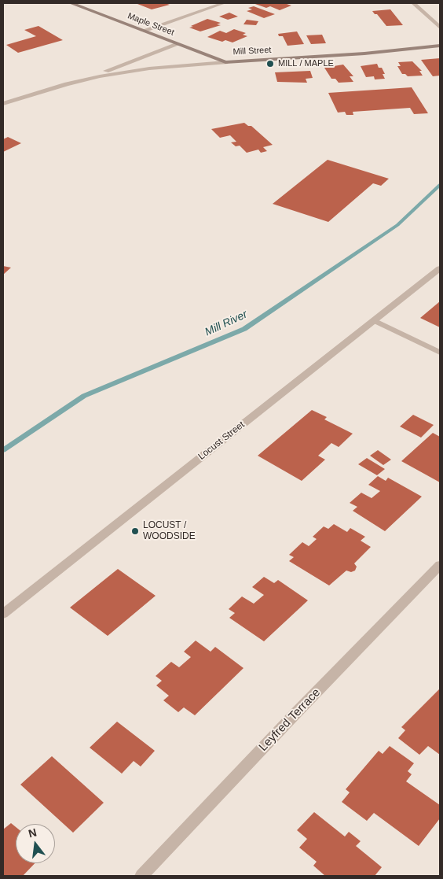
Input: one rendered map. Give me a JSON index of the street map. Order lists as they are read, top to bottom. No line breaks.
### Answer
{"streets":{"main road":["Maple Street","Mill Street"],"street":["Locust Street","Leyfred Terrace"]},"crossings":[["Maple Street","Mill Street"]],"water":["Mill River"],"places":["MILL / MAPLE","LOCUST / WOODSIDE"],"north":"top"}
